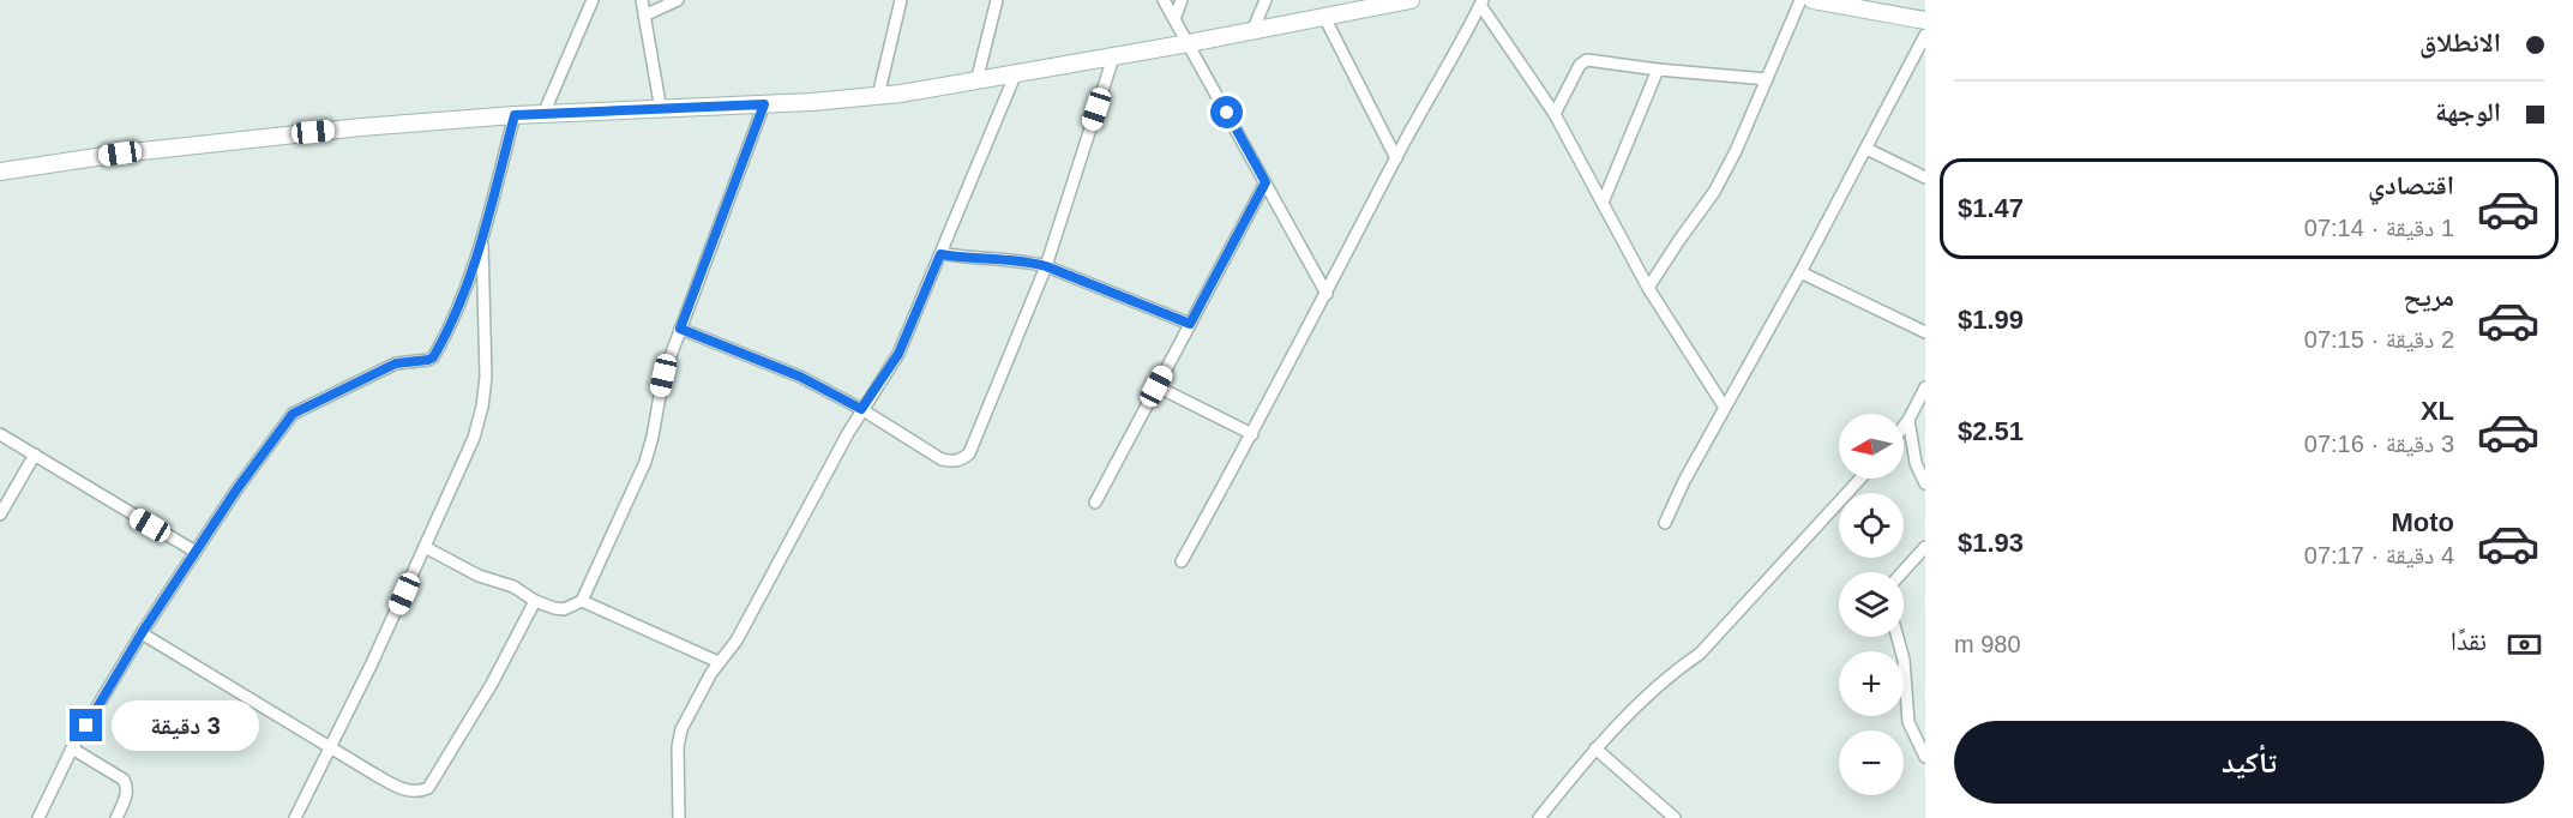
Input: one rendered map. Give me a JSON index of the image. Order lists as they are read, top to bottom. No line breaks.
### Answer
{"north":"left","page":{"banner":["الانطلاق","الوجهة"],"list":[{"name":"اقتصادي","note":"1 دقيقة · 07:14","value":"$1.47"},{"name":"مريح","note":"2 دقيقة · 07:15","value":"$1.99"},{"name":"XL","note":"3 دقيقة · 07:16","value":"$2.51"},{"name":"Moto","note":"4 دقيقة · 07:17","value":"$1.93"}],"map_buttons":["+","−"],"pay":["نقدًا","980 m"],"bubble":"3 دقيقة","buttons":"تأكيد"}}
